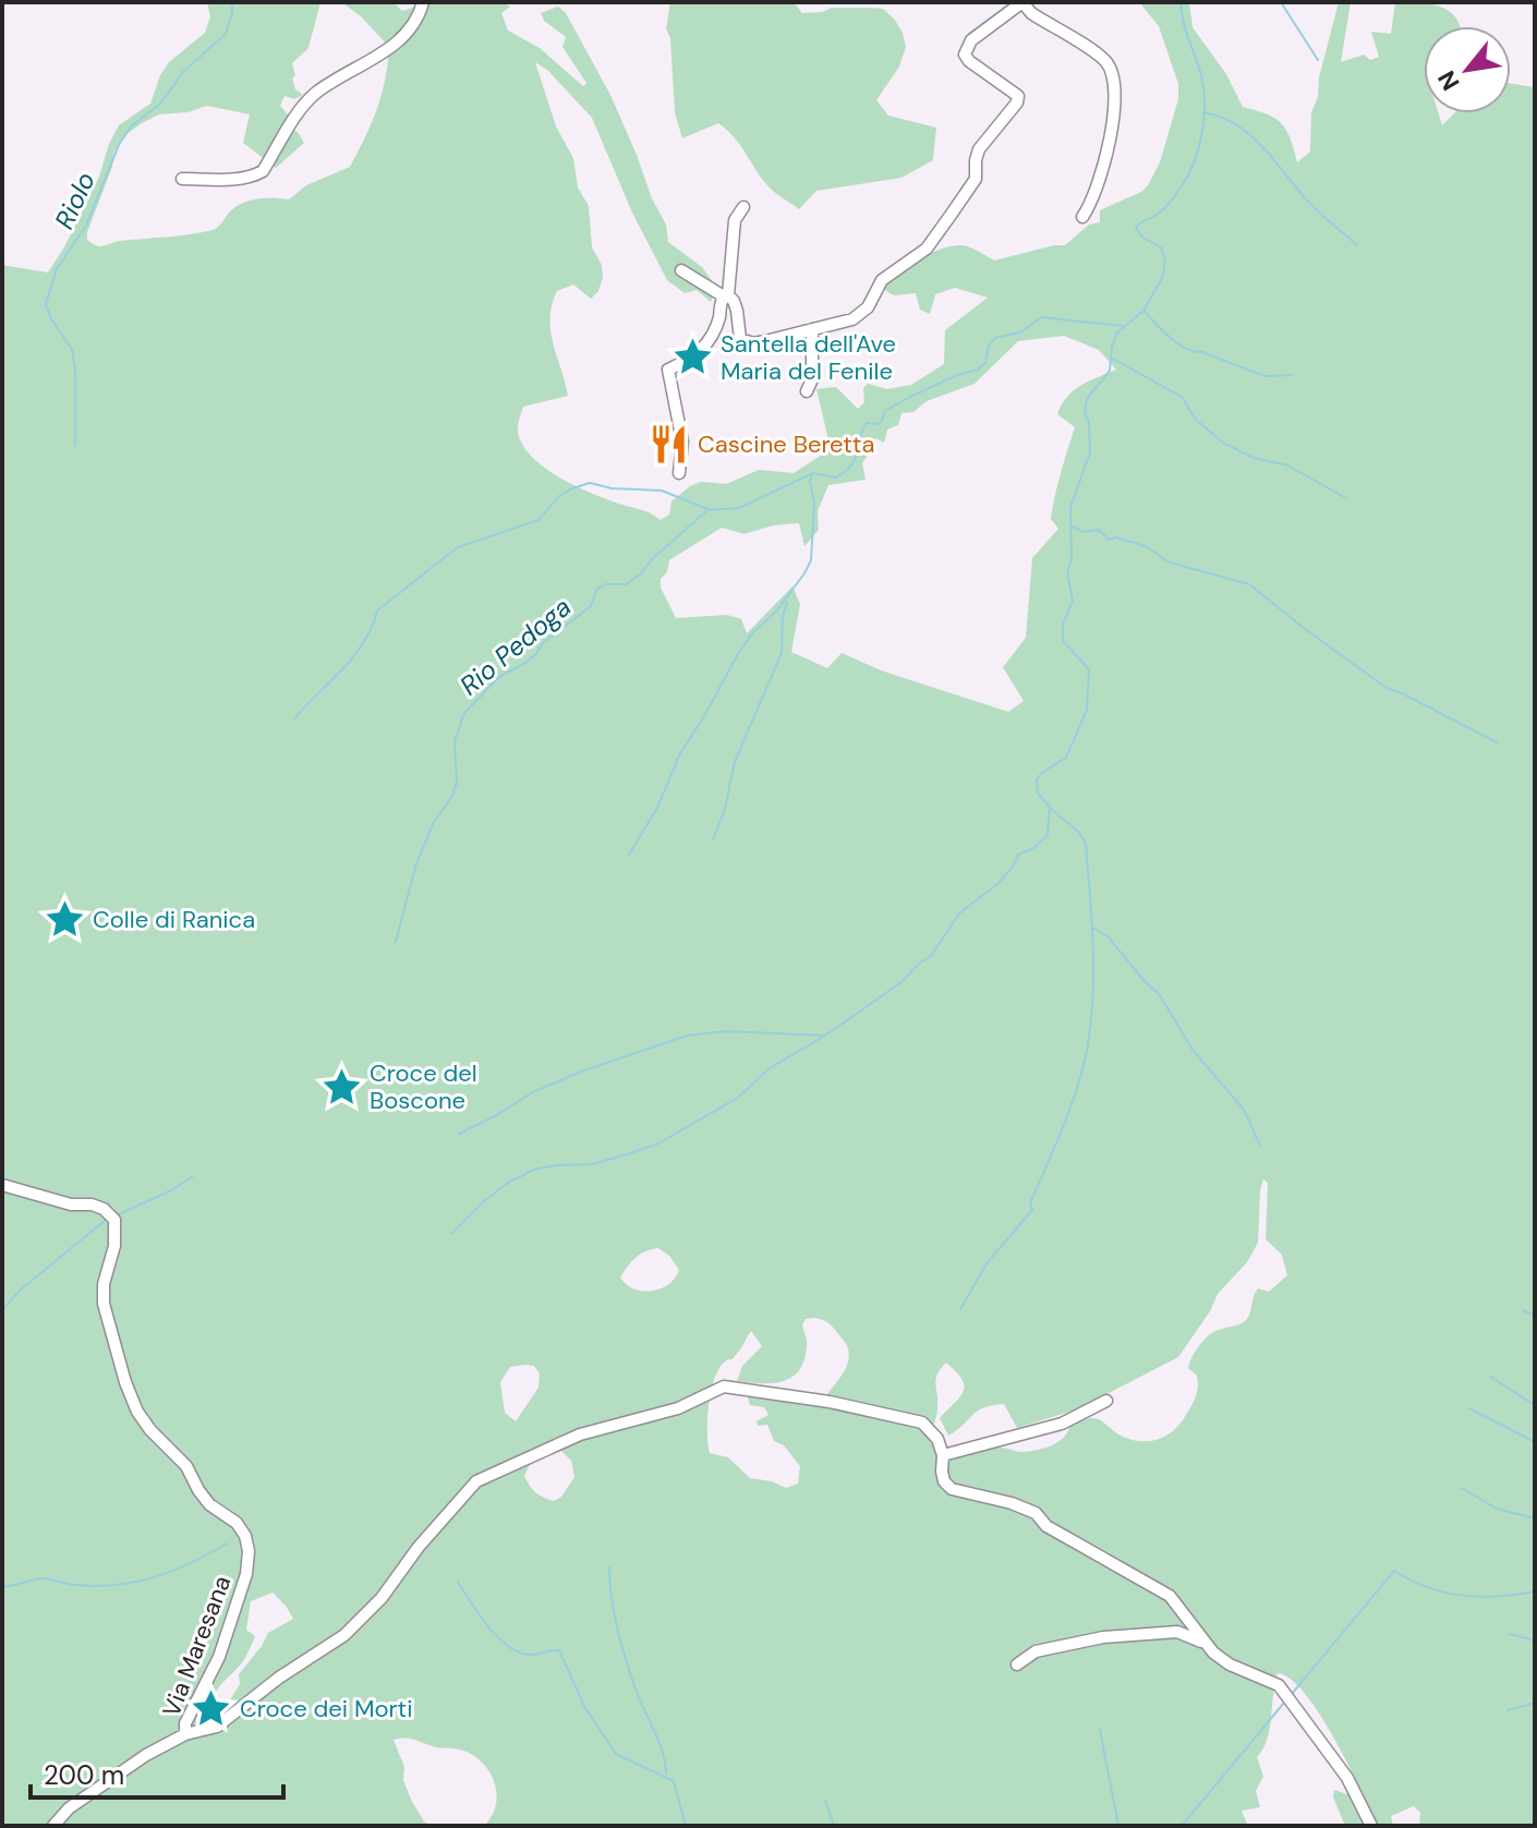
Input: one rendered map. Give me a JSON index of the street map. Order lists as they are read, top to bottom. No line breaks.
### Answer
{"streets":{"street":["Via Maresana"]},"water":["Riolo","Rio Pedoga"],"places":{"place":["Santella dell'Ave Maria del Fenile","Colle di Ranica","Croce del Boscone","Croce dei Morti"],"restaurant":["Cascine Beretta"]},"scale_bar":"200 m","north":"bottom left"}
